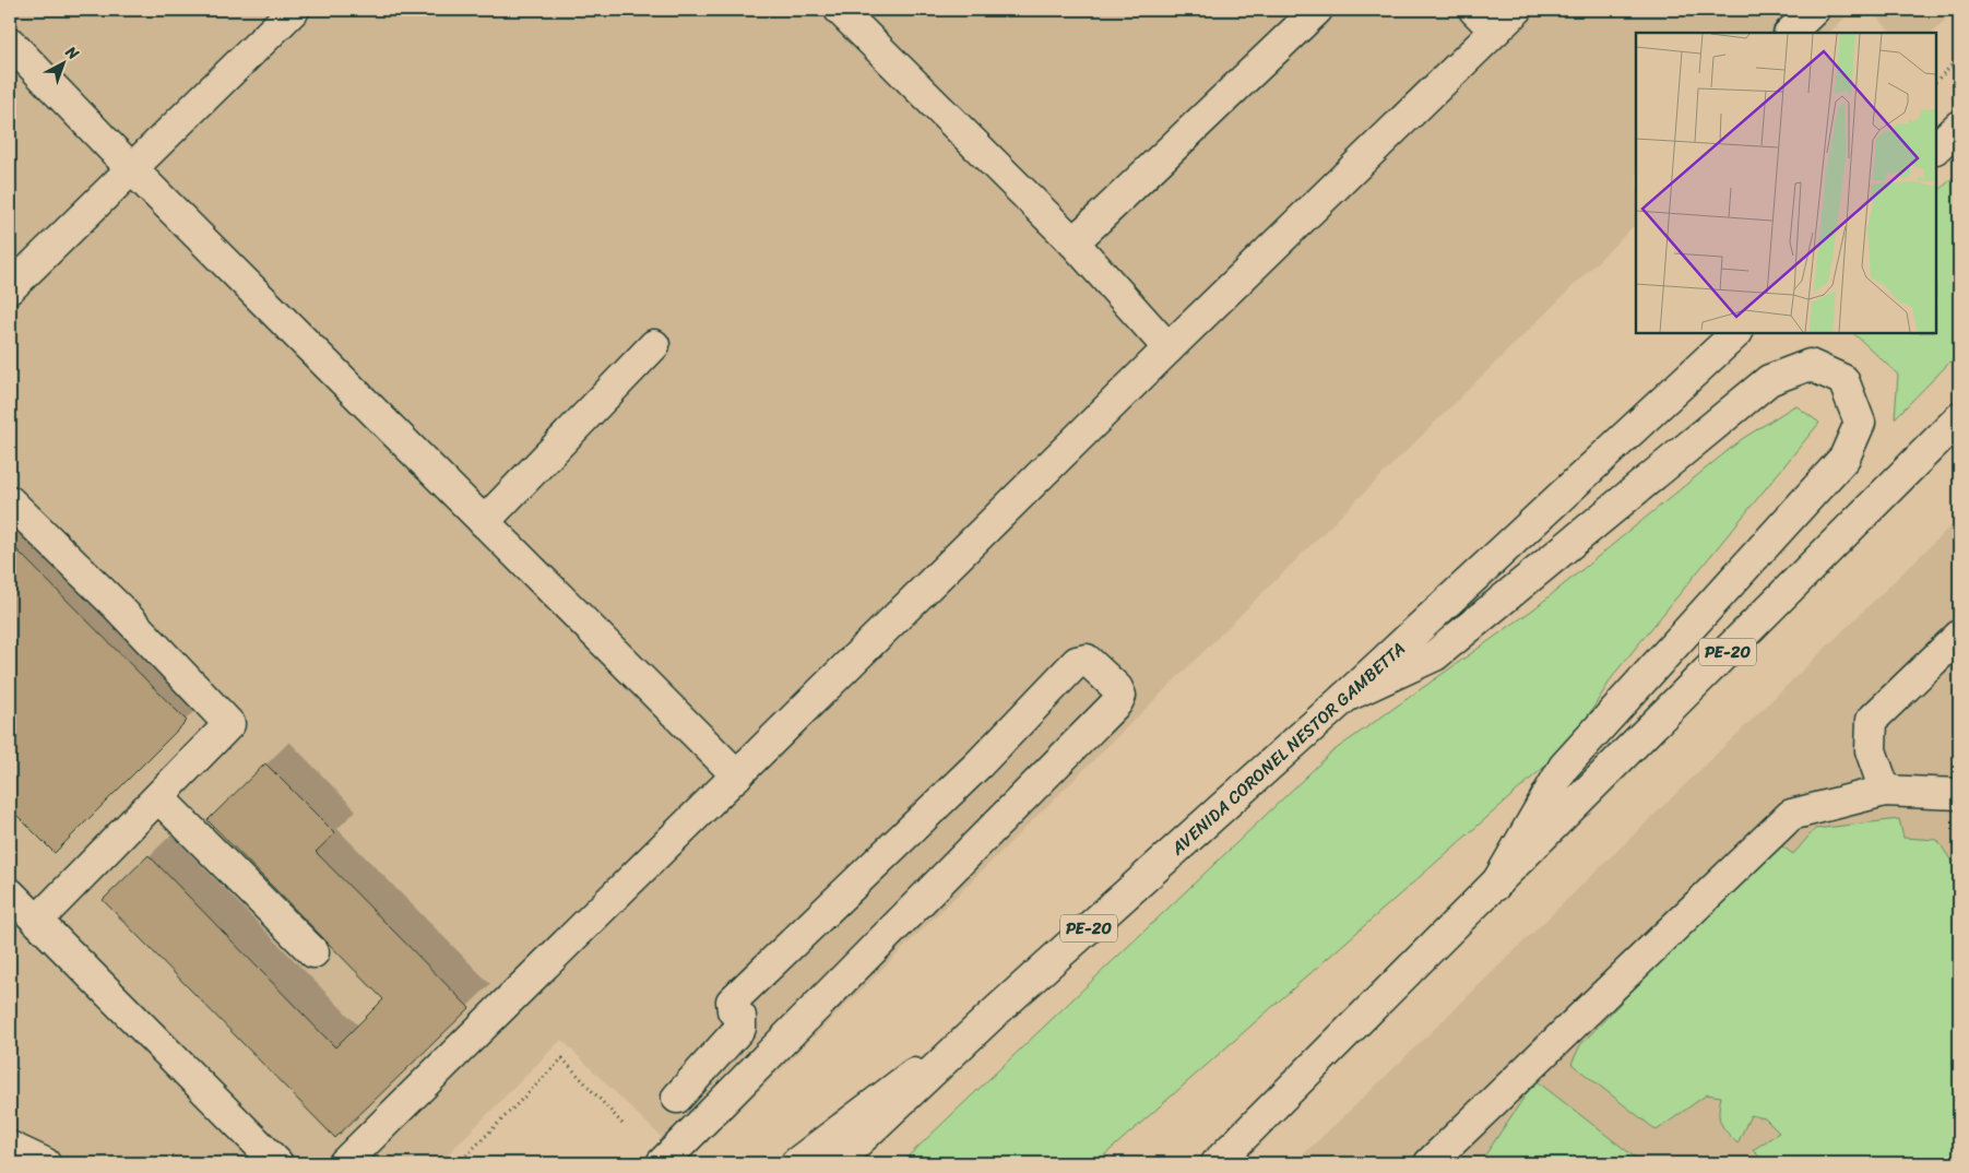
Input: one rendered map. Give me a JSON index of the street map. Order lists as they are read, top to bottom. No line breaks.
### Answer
{"streets":{"main road":["PE-20","AVENIDA CORONEL NESTOR GAMBETTA"]},"north":"top right"}
